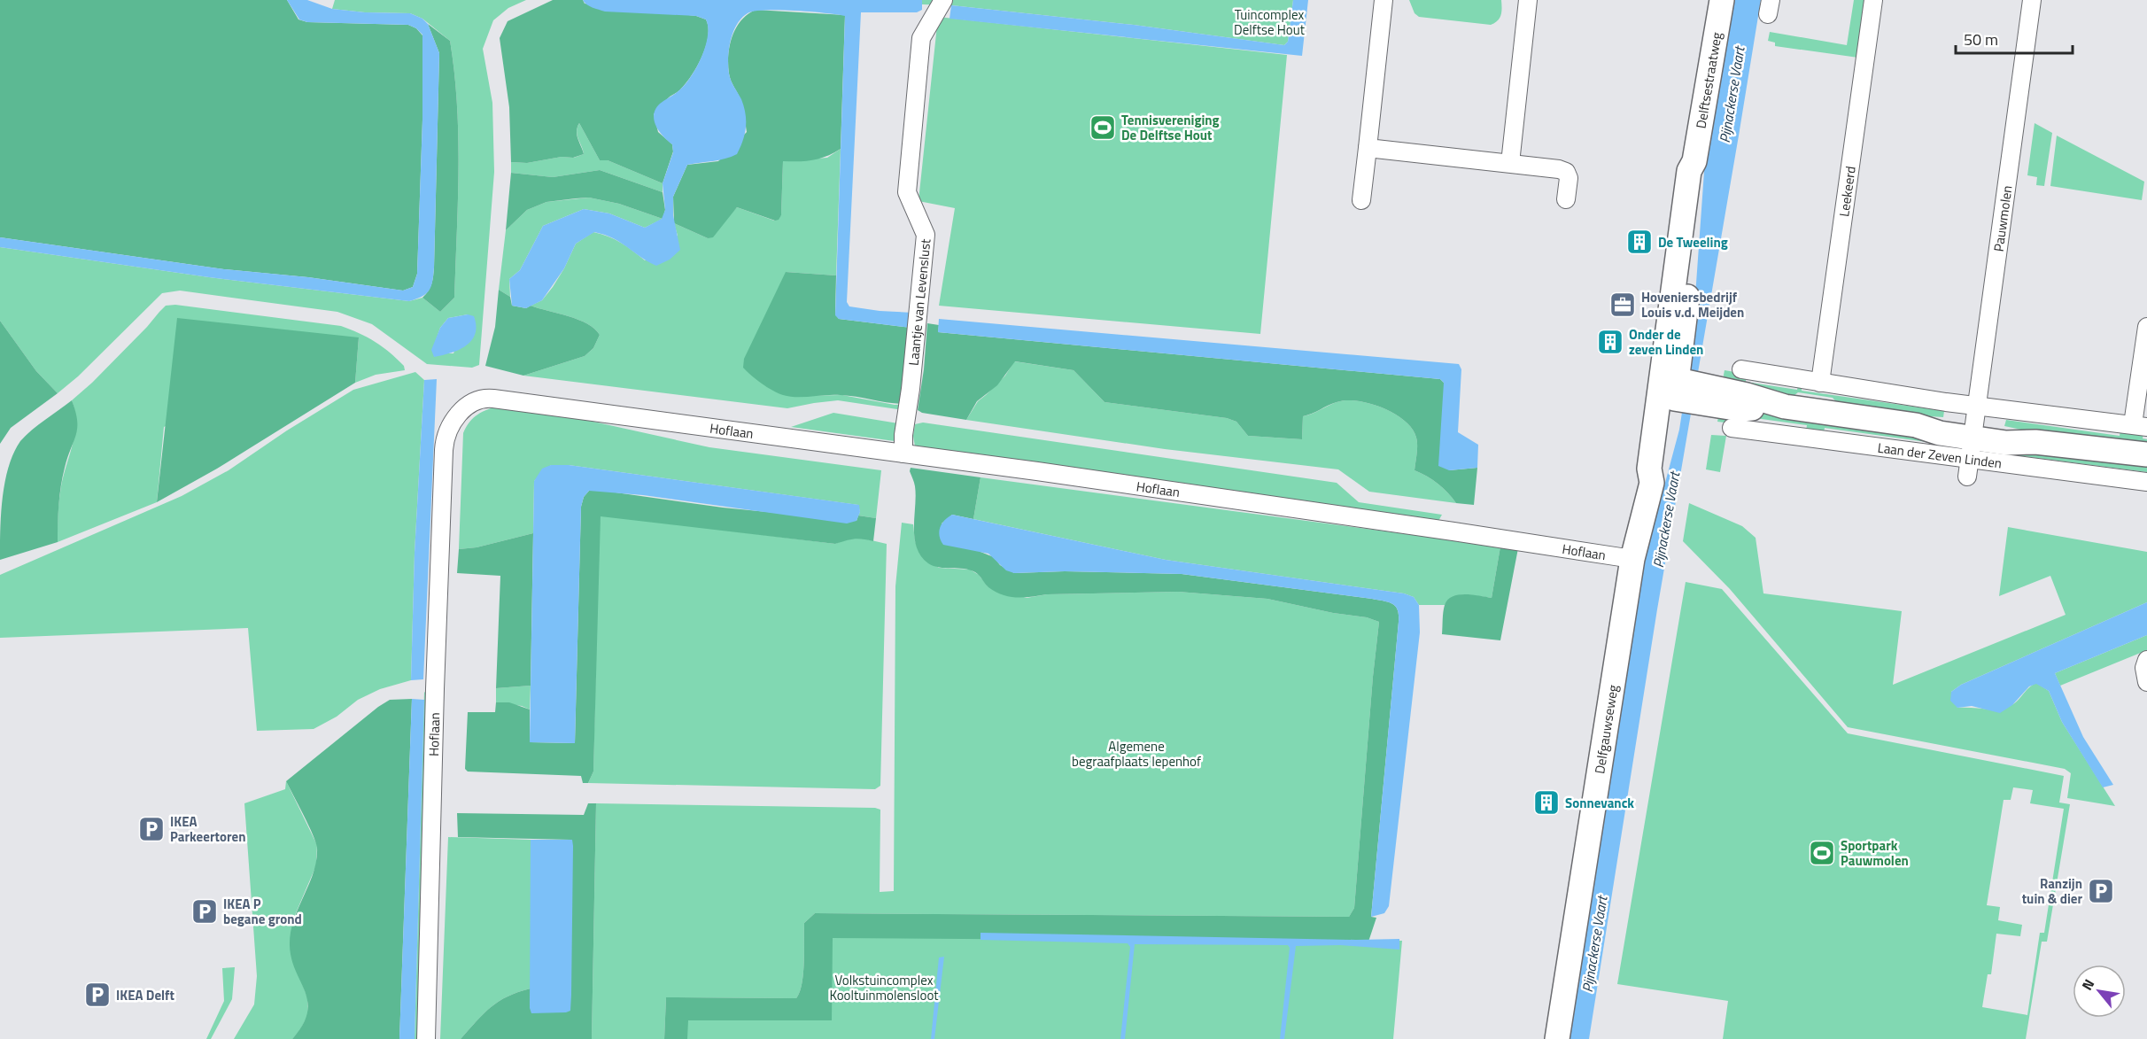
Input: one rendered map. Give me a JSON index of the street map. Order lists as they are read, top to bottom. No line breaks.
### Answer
{"streets":{"street":["Delftsestraatweg","Leekeerd","Pauwmolen","Laantje van Levenslust","Hoflaan","Laan der Zeven Linden","Delfgauwseweg"]},"crossings":[["Delftsestraatweg","Laan der Zeven Linden"],["Delftsestraatweg","Delfgauwseweg"],["Leekeerd","Laan der Zeven Linden"],["Pauwmolen","Laan der Zeven Linden"],["Laantje van Levenslust","Hoflaan"],["Hoflaan","Delfgauwseweg"]],"water":["Pijnackerse Vaart"],"parks":["Tuincomplex Delftse Hout","Algemene begraafplaats Iepenhof","Volkstuincomplex Kooltuinmolensloot"],"places":{"sports":["Tennisvereniging De Delftse Hout","Sportpark Pauwmolen"],"building":["De Tweeling","Onder de zeven Linden","Sonnevanck"],"office":["Hoveniersbedrijf Louis v.d. Meijden"],"parking":["IKEA Parkeertoren","Ranzijn tuin & dier","IKEA P begane grond","IKEA Delft"]},"scale_bar":"50 m","north":"top left"}
